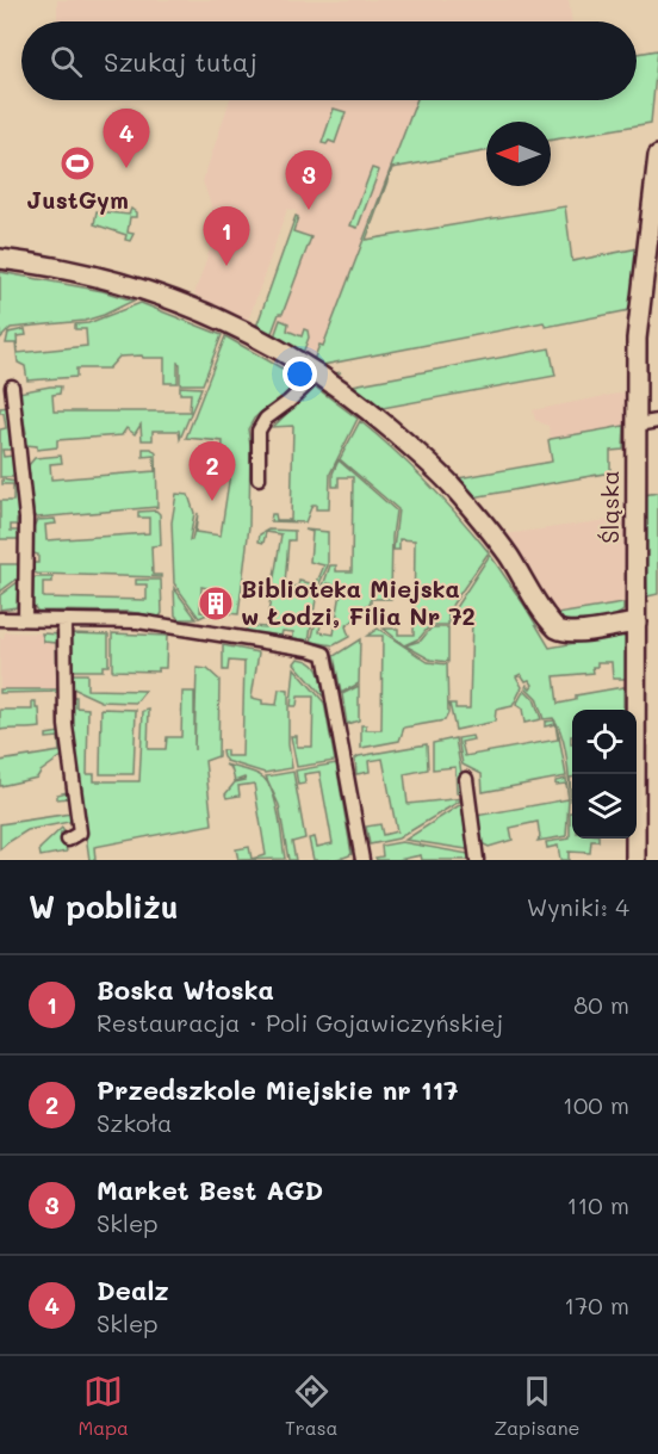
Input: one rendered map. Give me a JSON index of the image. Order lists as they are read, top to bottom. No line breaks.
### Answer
{"streets":{"street":["Śląska"]},"places":{"sports":["JustGym"],"building":["Biblioteka Miejska w Łodzi, Filia Nr 72"]},"north":"left","page":{"search":"Szukaj tutaj","pins":["4","3","1","2"],"heading":["W pobliżu","Wyniki: 4"],"list":[{"mark":"1","name":"Boska Włoska","note":"Restauracja · Poli Gojawiczyńskiej","value":"80 m"},{"mark":"2","name":"Przedszkole Miejskie nr 117","note":"Szkoła","value":"100 m"},{"mark":"3","name":"Market Best AGD","note":"Sklep","value":"110 m"},{"mark":"4","name":"Dealz","note":"Sklep","value":"170 m"}],"nav":["Mapa","Trasa","Zapisane"]}}
